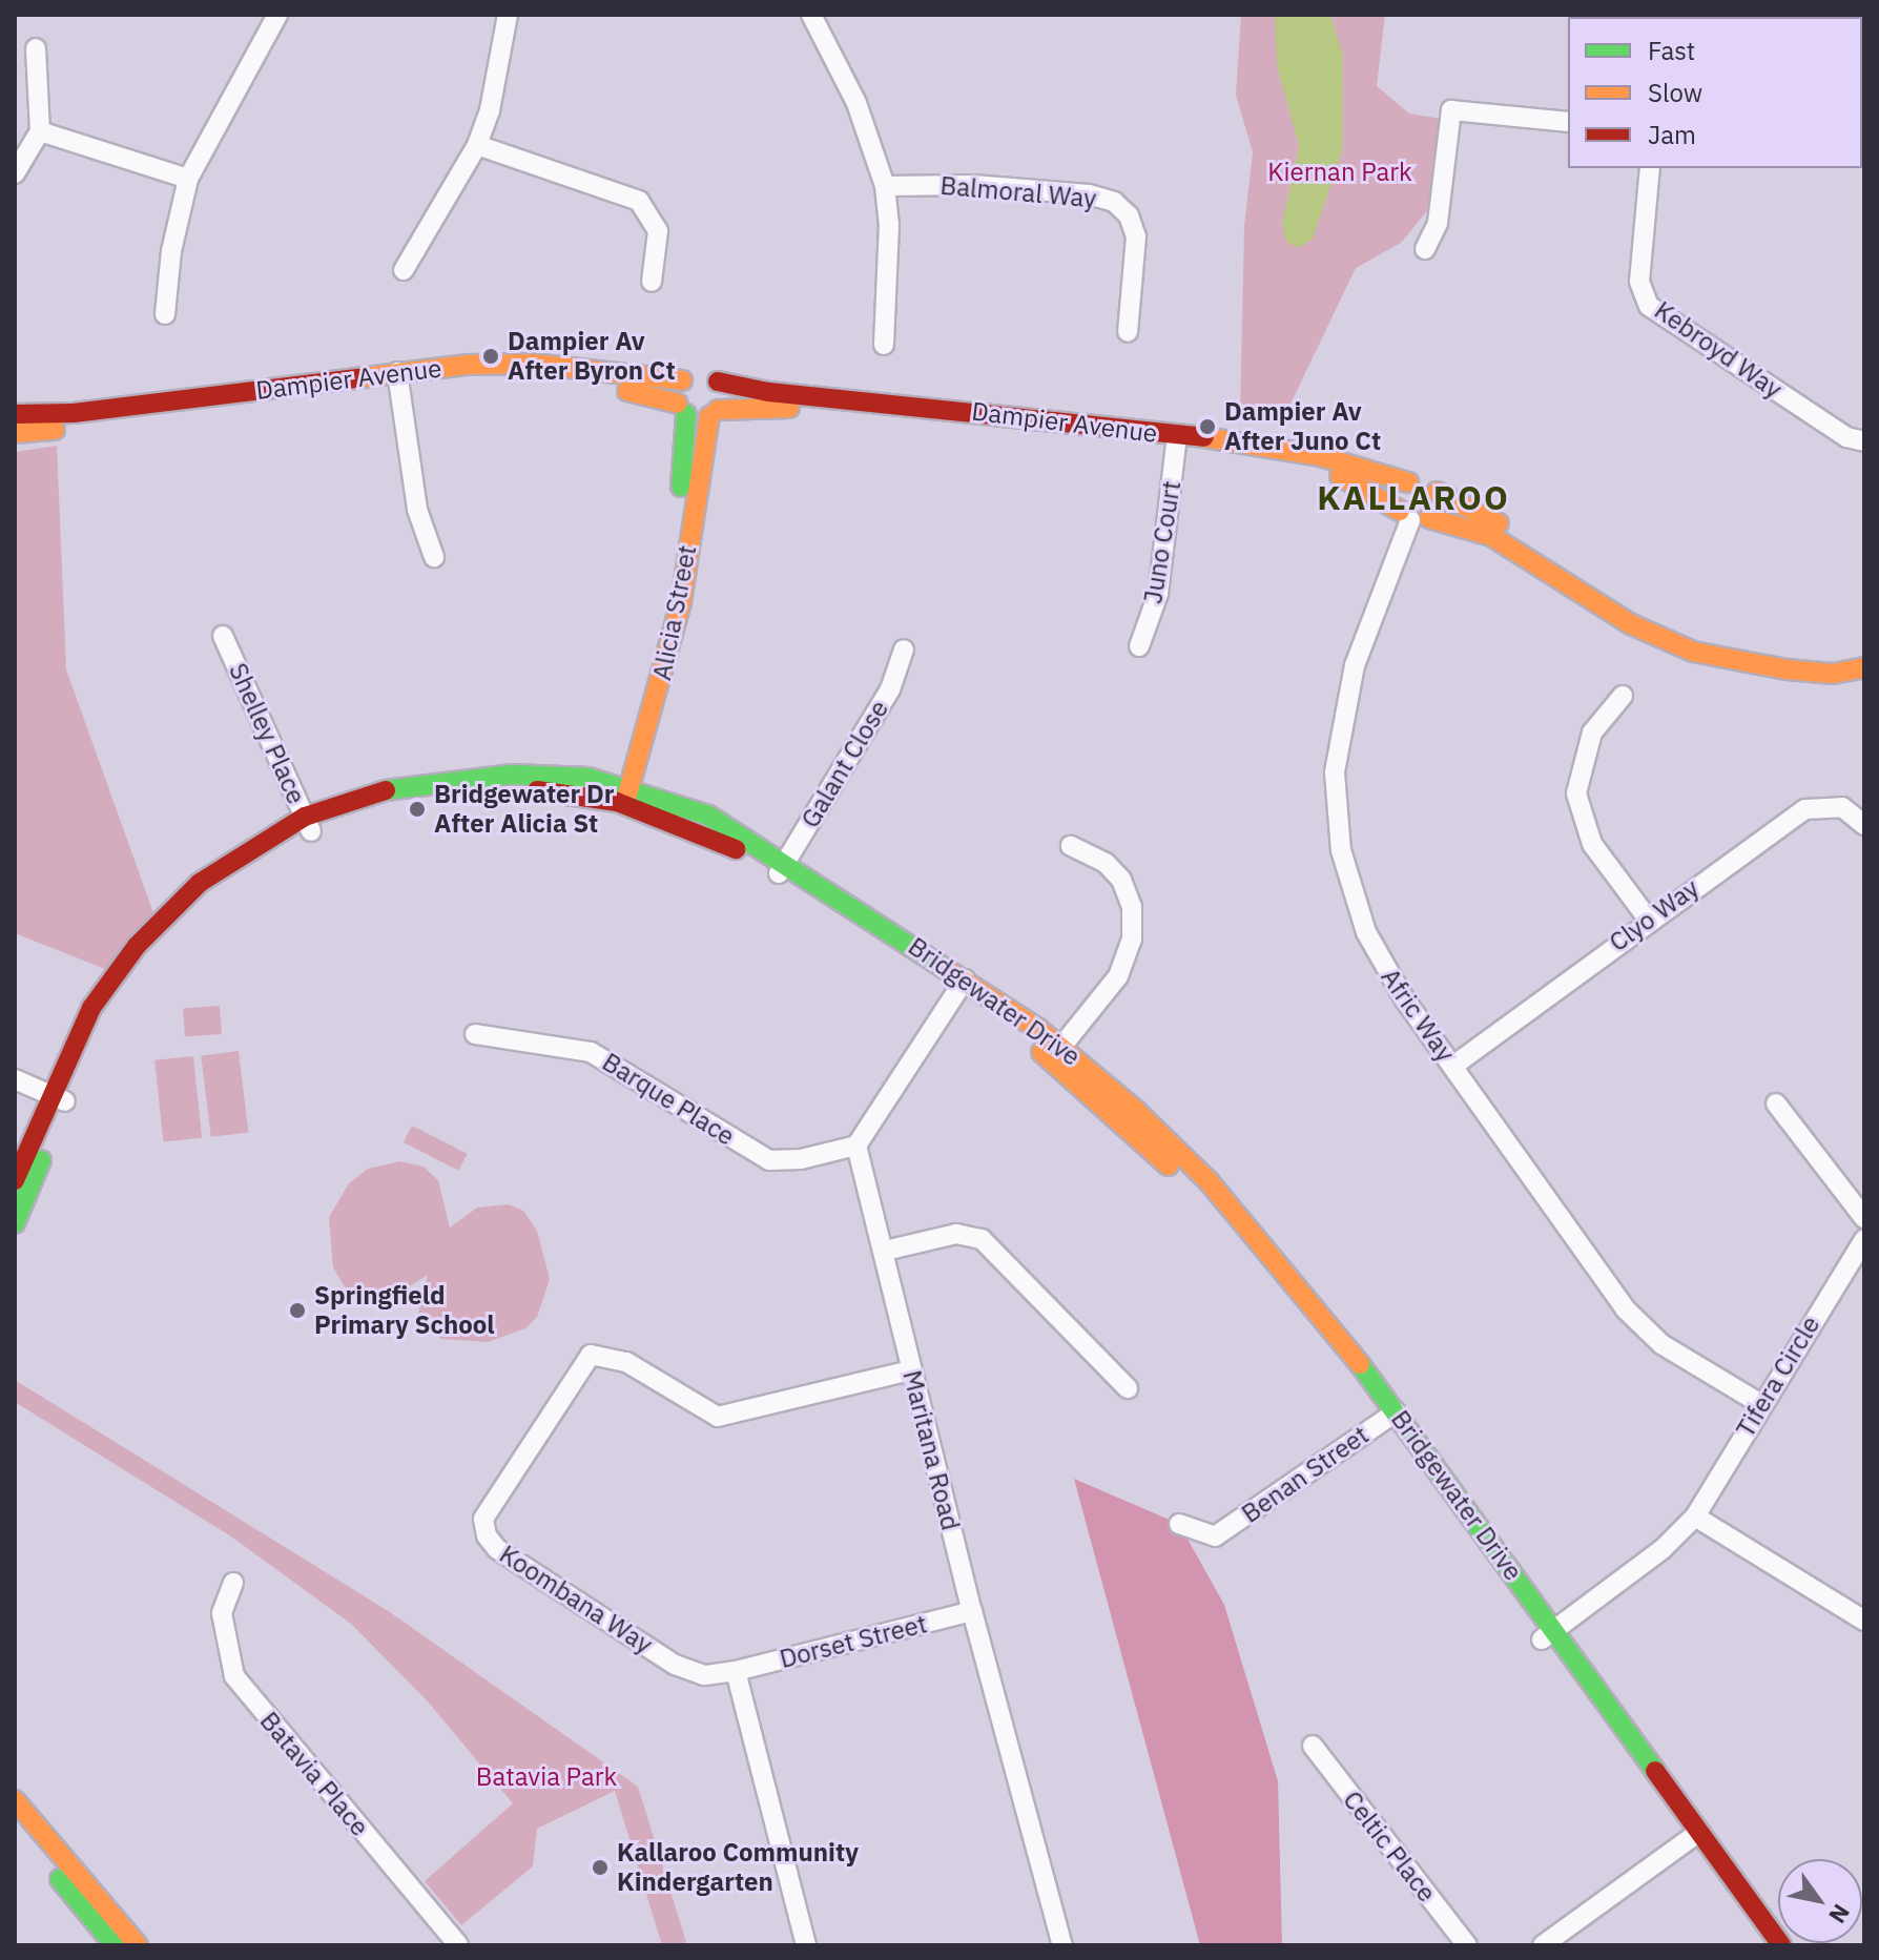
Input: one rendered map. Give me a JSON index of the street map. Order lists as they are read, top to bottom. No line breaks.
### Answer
{"streets":{"main road":["Dampier Avenue","Alicia Street","Bridgewater Drive"],"street":["Balmoral Way","Kebroyd Way","Juno Court","Shelley Place","Galant Close","Clyo Way","Afric Way","Barque Place","Tifera Circle","Maritana Road","Benan Street","Koombana Way","Dorset Street","Batavia Place","Celtic Place"]},"crossings":[["Dampier Avenue","Juno Court"],["Dampier Avenue","Alicia Street"],["Dampier Avenue","Afric Way"],["Alicia Street","Bridgewater Drive"],["Shelley Place","Bridgewater Drive"],["Galant Close","Bridgewater Drive"],["Clyo Way","Afric Way"],["Bridgewater Drive","Tifera Circle"],["Bridgewater Drive","Benan Street"],["Afric Way","Tifera Circle"],["Barque Place","Maritana Road"],["Maritana Road","Koombana Way"],["Maritana Road","Dorset Street"],["Koombana Way","Dorset Street"]],"districts":["KALLAROO"],"parks":["Kiernan Park","Batavia Park"],"places":["Dampier Av After Byron Ct","Dampier Av After Juno Ct","Bridgewater Dr After Alicia St","Springfield Primary School","Kallaroo Community Kindergarten"],"legend":["Fast","Slow","Jam"],"north":"bottom right"}
